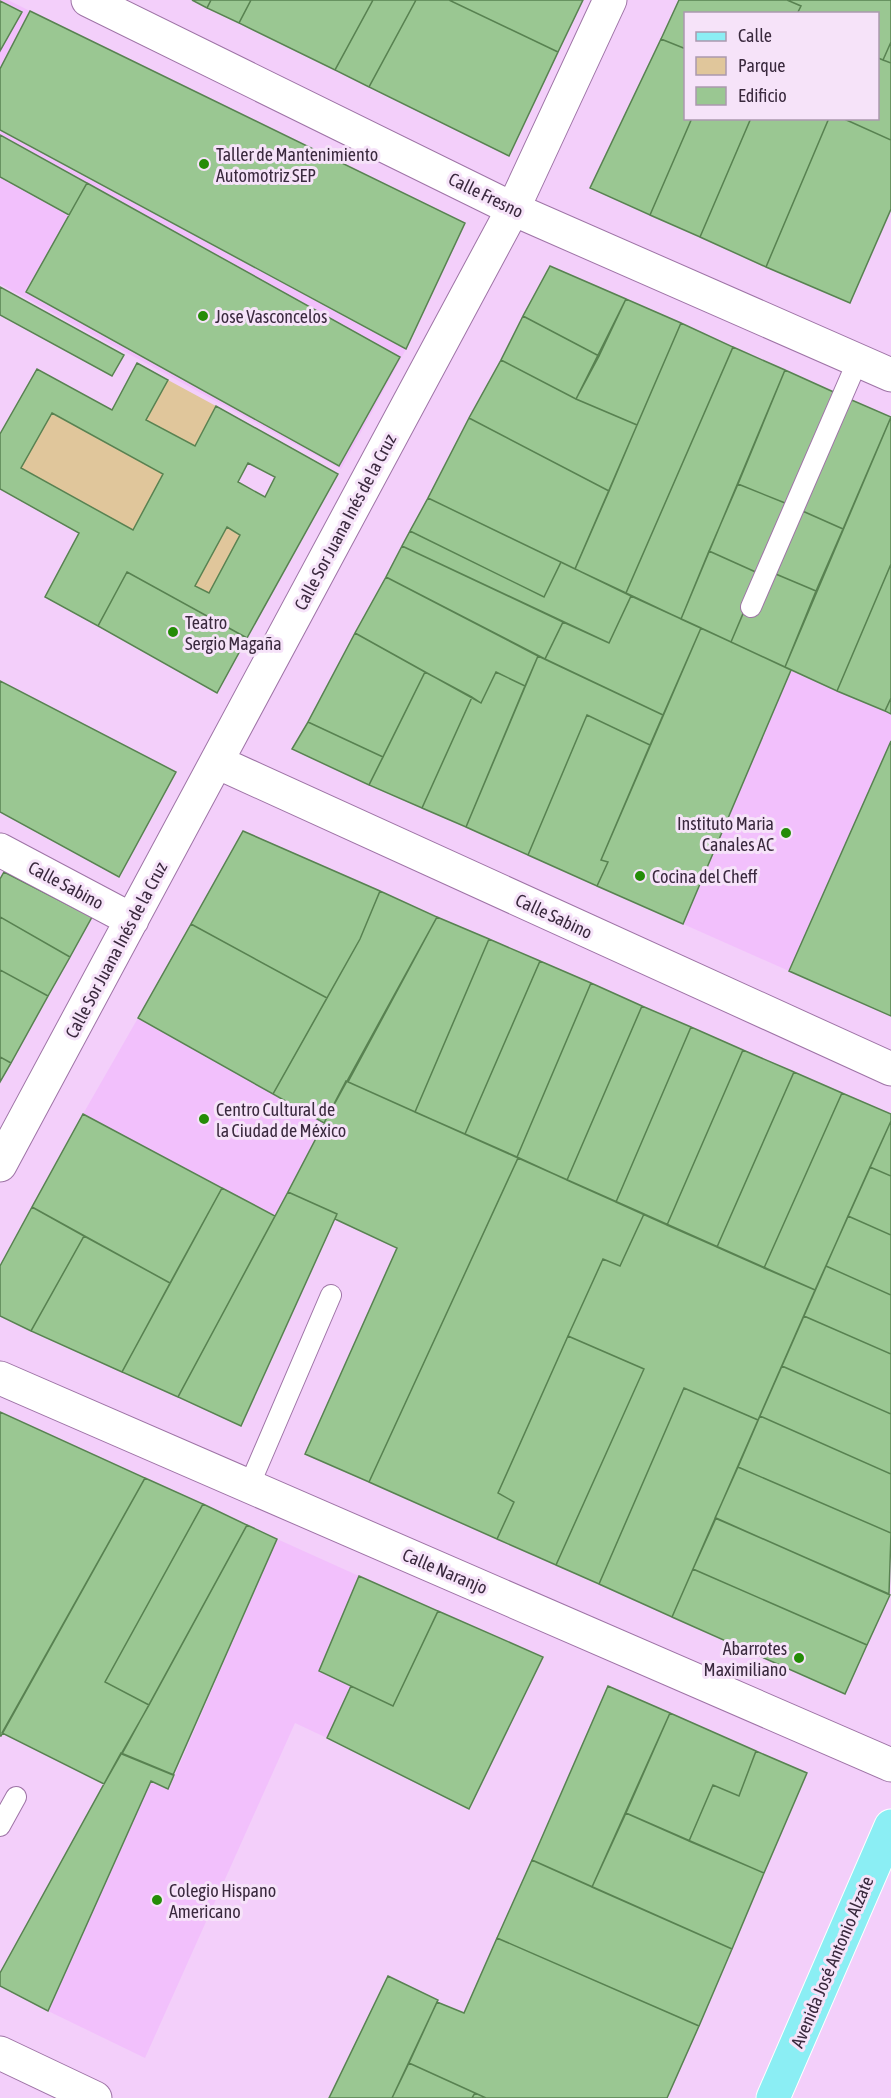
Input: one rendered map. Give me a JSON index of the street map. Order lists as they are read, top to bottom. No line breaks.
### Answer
{"streets":{"main road":["Avenida José Antonio Alzate"],"street":["Calle Fresno","Calle Sor Juana Inés de la Cruz","Calle Sabino","Calle Naranjo"]},"crossings":[["Calle Fresno","Calle Sor Juana Inés de la Cruz"],["Calle Sor Juana Inés de la Cruz","Calle Sabino"]],"places":["Taller de Mantenimiento Automotriz SEP","Jose Vasconcelos","Teatro Sergio Magaña","Instituto Maria Canales AC","Cocina del Cheff","Centro Cultural de la Ciudad de México","Abarrotes Maximiliano","Colegio Hispano Americano"],"legend":["Calle","Parque","Edificio"]}
